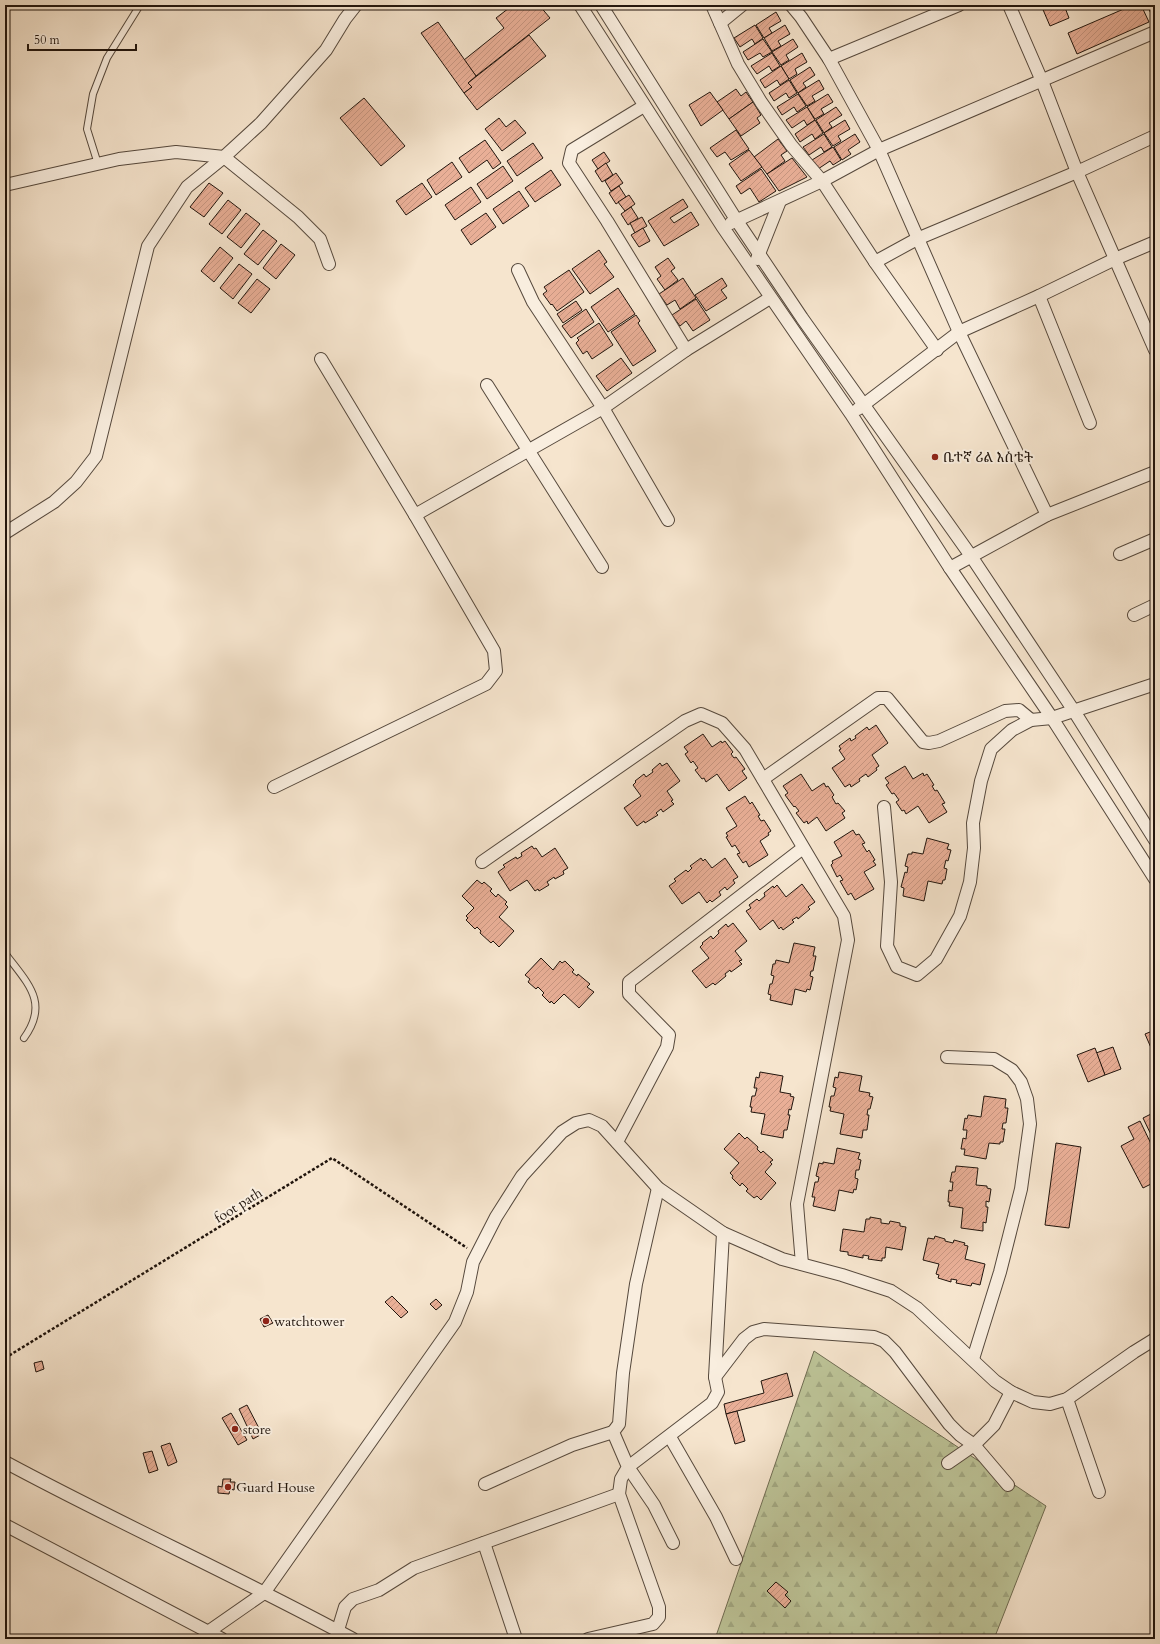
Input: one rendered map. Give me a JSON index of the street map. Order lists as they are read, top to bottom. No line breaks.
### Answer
{"streets":{"path":["foot path"]},"places":["ቤተኛ ሪል እስቴት","watchtower","store","Guard House"],"scale_bar":"50 m"}
